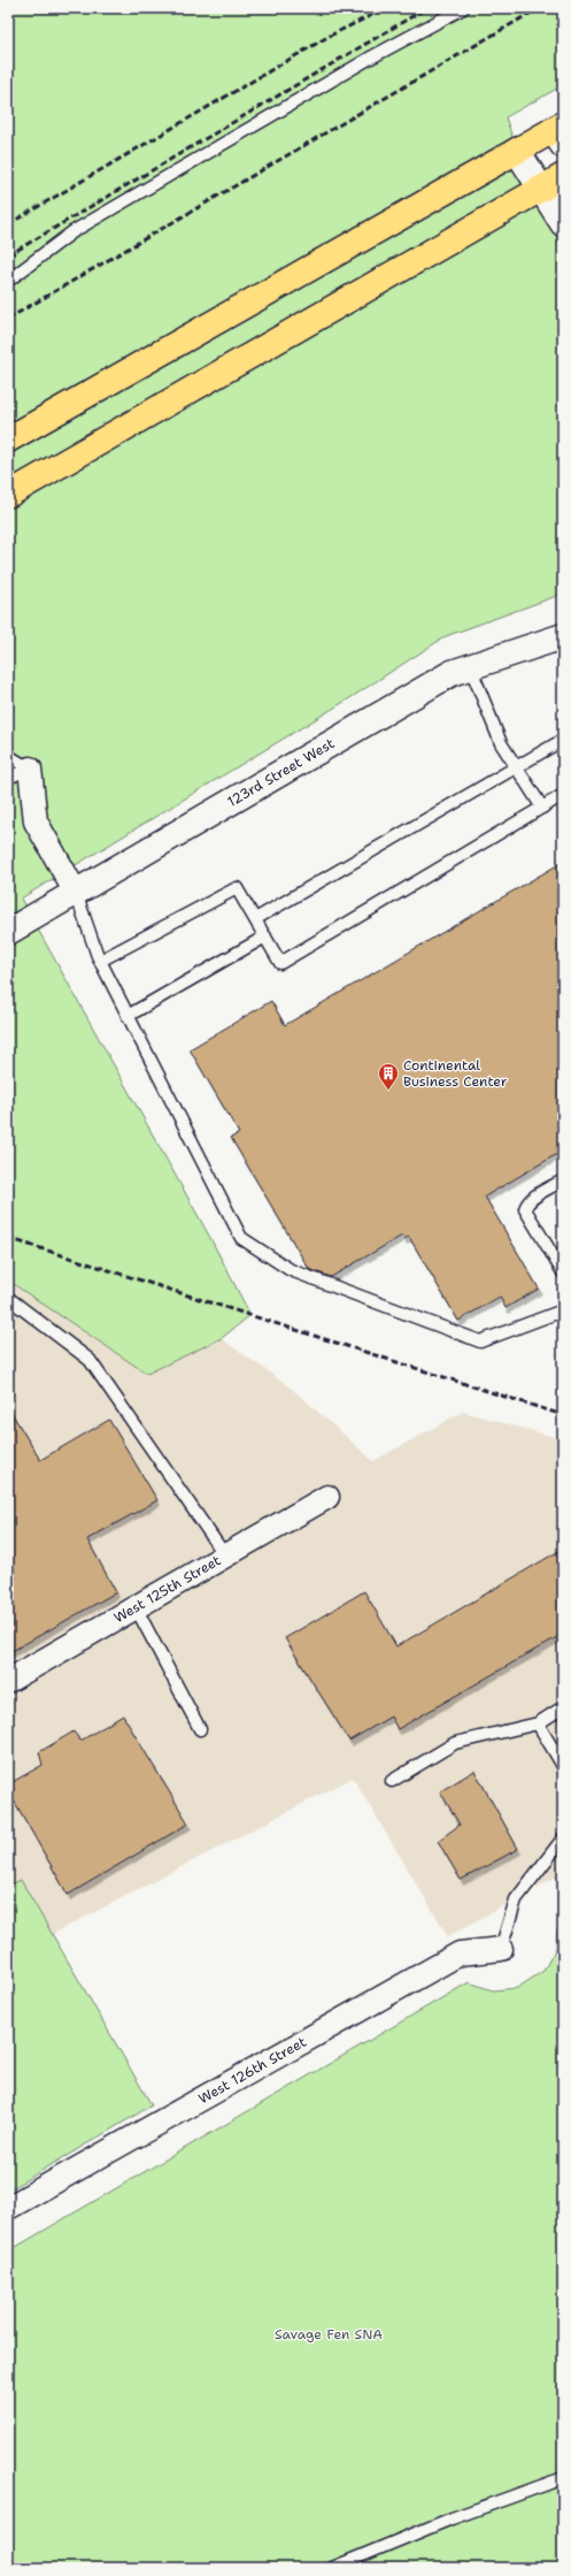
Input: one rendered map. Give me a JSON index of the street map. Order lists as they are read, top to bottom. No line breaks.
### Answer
{"streets":{"street":["123rd Street West","West 125th Street","West 126th Street"]},"parks":["Savage Fen SNA"],"places":{"building":["Continental Business Center"]}}
